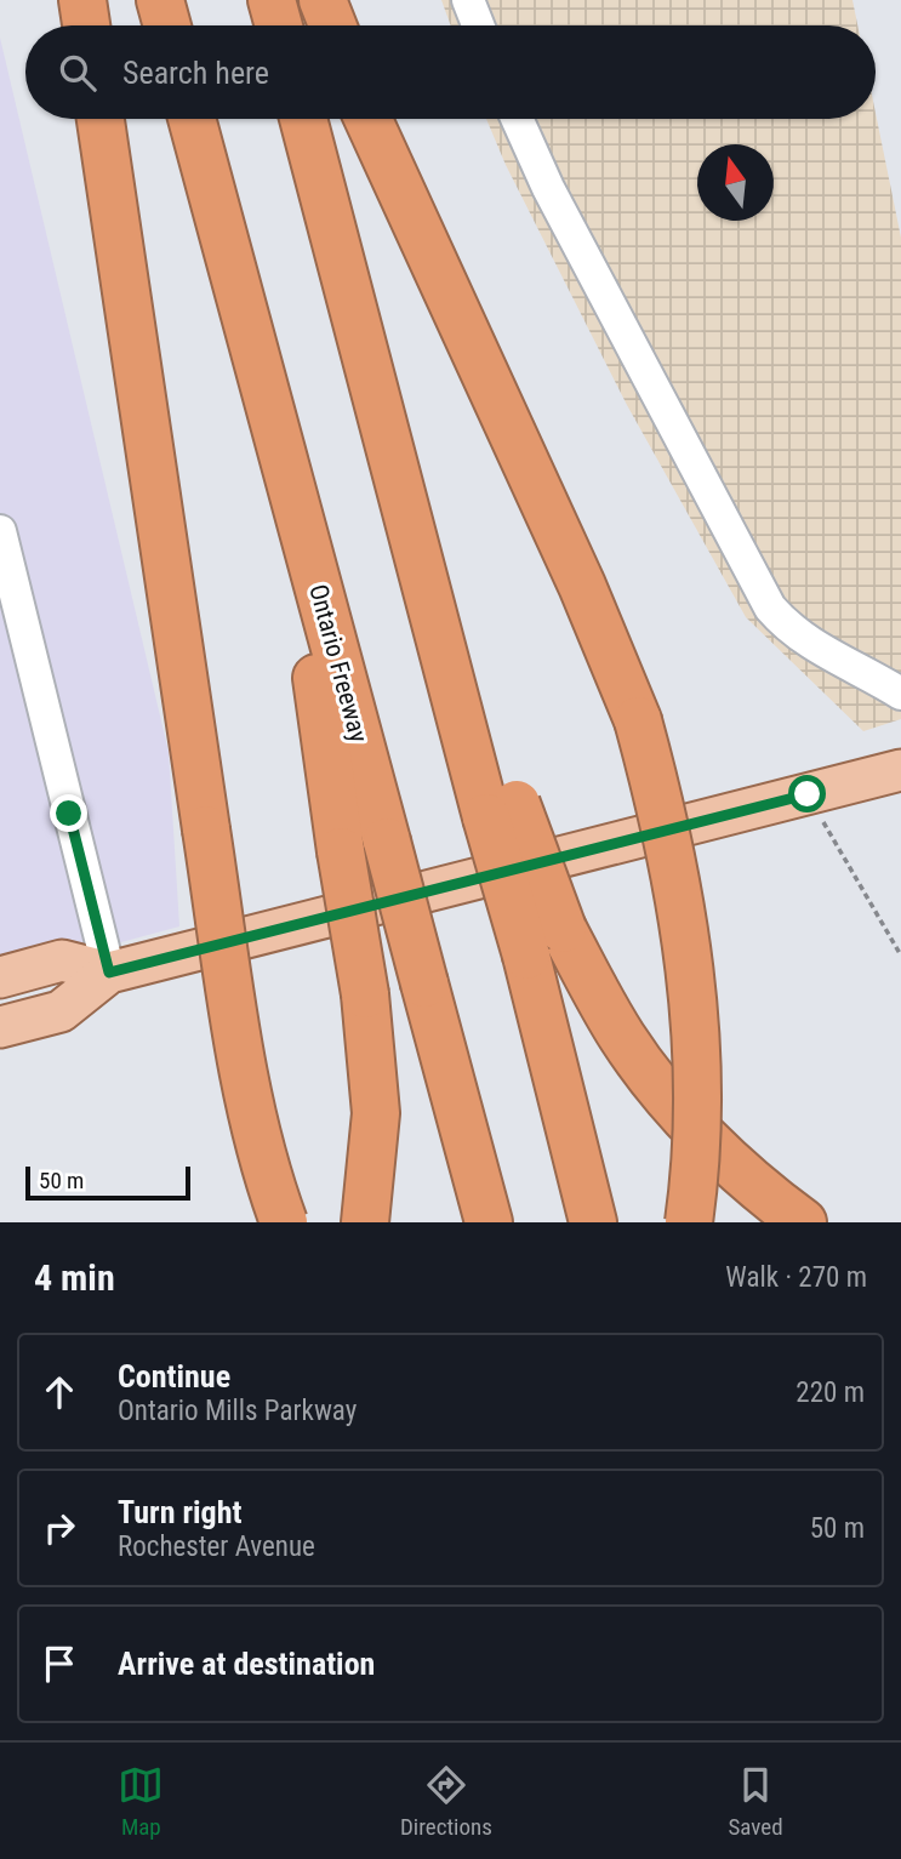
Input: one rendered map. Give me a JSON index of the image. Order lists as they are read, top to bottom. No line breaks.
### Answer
{"streets":{"highway":["Ontario Freeway"]},"scale_bar":"50 m","north":"top","page":{"search":"Search here","scale":"50 m","heading":["4 min","Walk · 270 m"],"list":[["Continue","Ontario Mills Parkway","220 m"],["Turn right","Rochester Avenue","50 m"],"Arrive at destination"],"nav":["Map","Directions","Saved"]}}
